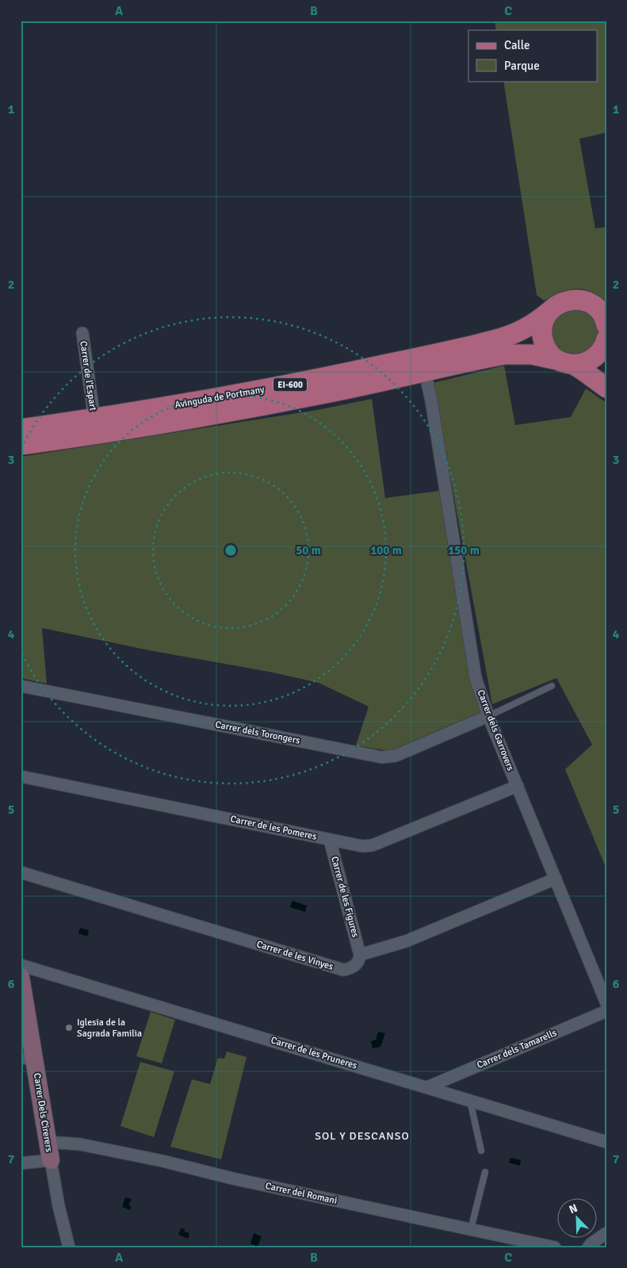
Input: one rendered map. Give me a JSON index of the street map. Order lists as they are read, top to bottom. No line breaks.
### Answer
{"streets":{"main road":["EI-600","Avinguda de Portmany"],"street":["Carrer de l'Espart","Carrer dels Garrovers","Carrer dels Torongers","Carrer de les Pomeres","Carrer de les Figures","Carrer de les Vinyes","Carrer dels Tamarells","Carrer de les Pruneres","Carrer Dels Cirerers","Carrer del Romani"]},"crossings":[["Carrer de l'Espart","Avinguda de Portmany"],["EI-600","Avinguda de Portmany"],["Avinguda de Portmany","Carrer dels Garrovers"],["Carrer dels Garrovers","Carrer dels Torongers"],["Carrer dels Garrovers","Carrer de les Pomeres"],["Carrer de les Pomeres","Carrer de les Figures"],["Carrer de les Figures","Carrer de les Vinyes"],["Carrer dels Tamarells","Carrer de les Pruneres"],["Carrer Dels Cirerers","Carrer del Romani"]],"districts":["SOL Y DESCANSO"],"places":["Iglesia de la Sagrada Familia"],"legend":["Calle","Parque"],"north":"top left","grid":{"columns":["A","B","C"],"rows":["1","2","3","4","5","6","7"]},"rings":["50 m","100 m","150 m"]}
